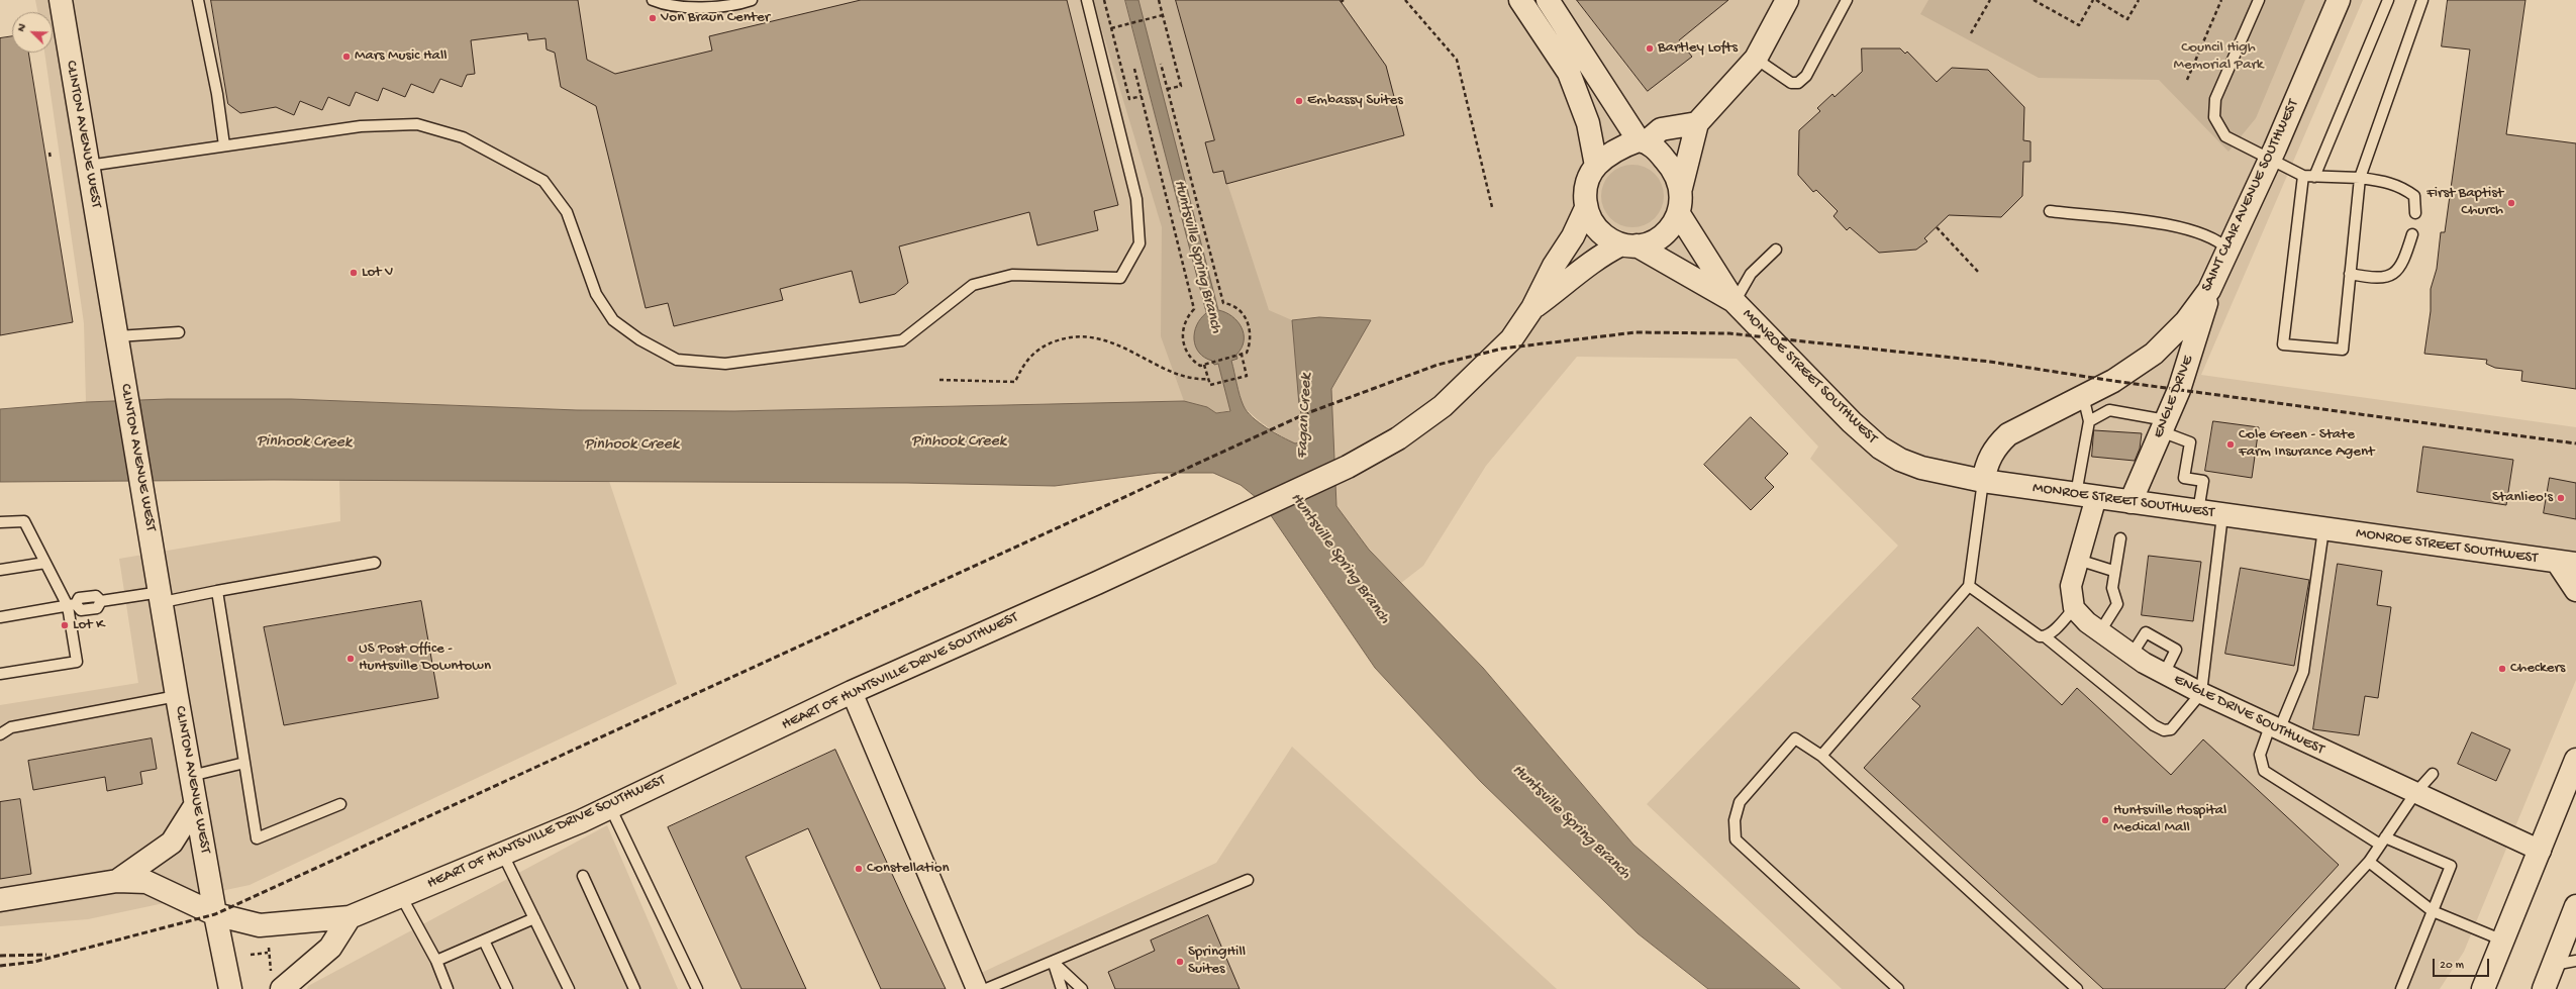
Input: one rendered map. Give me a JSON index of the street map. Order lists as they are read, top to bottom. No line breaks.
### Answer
{"streets":{"main road":["CLINTON AVENUE WEST","SAINT CLAIR AVENUE SOUTHWEST","MONROE STREET SOUTHWEST","ENGLE DRIVE","HEART OF HUNTSVILLE DRIVE SOUTHWEST"],"street":["ENGLE DRIVE SOUTHWEST"]},"crossings":[["CLINTON AVENUE WEST","HEART OF HUNTSVILLE DRIVE SOUTHWEST"],["SAINT CLAIR AVENUE SOUTHWEST","MONROE STREET SOUTHWEST"],["SAINT CLAIR AVENUE SOUTHWEST","ENGLE DRIVE"],["MONROE STREET SOUTHWEST","ENGLE DRIVE"],["MONROE STREET SOUTHWEST","HEART OF HUNTSVILLE DRIVE SOUTHWEST"]],"water":["Huntsville Spring Branch","Fagan Creek","Pinhook Creek"],"parks":["Council High Memorial Park"],"places":["Von Braun Center","Bartley Lofts","Mars Music Hall","Embassy Suites","First Baptist Church","Lot V","Cole Green - State Farm Insurance Agent","Stanlieo's","Lot K","US Post Office - Huntsville Downtown","Checkers","Huntsville Hospital Medical Mall","Constellation","SpringHill Suites"],"scale_bar":"20 m","north":"top left"}
